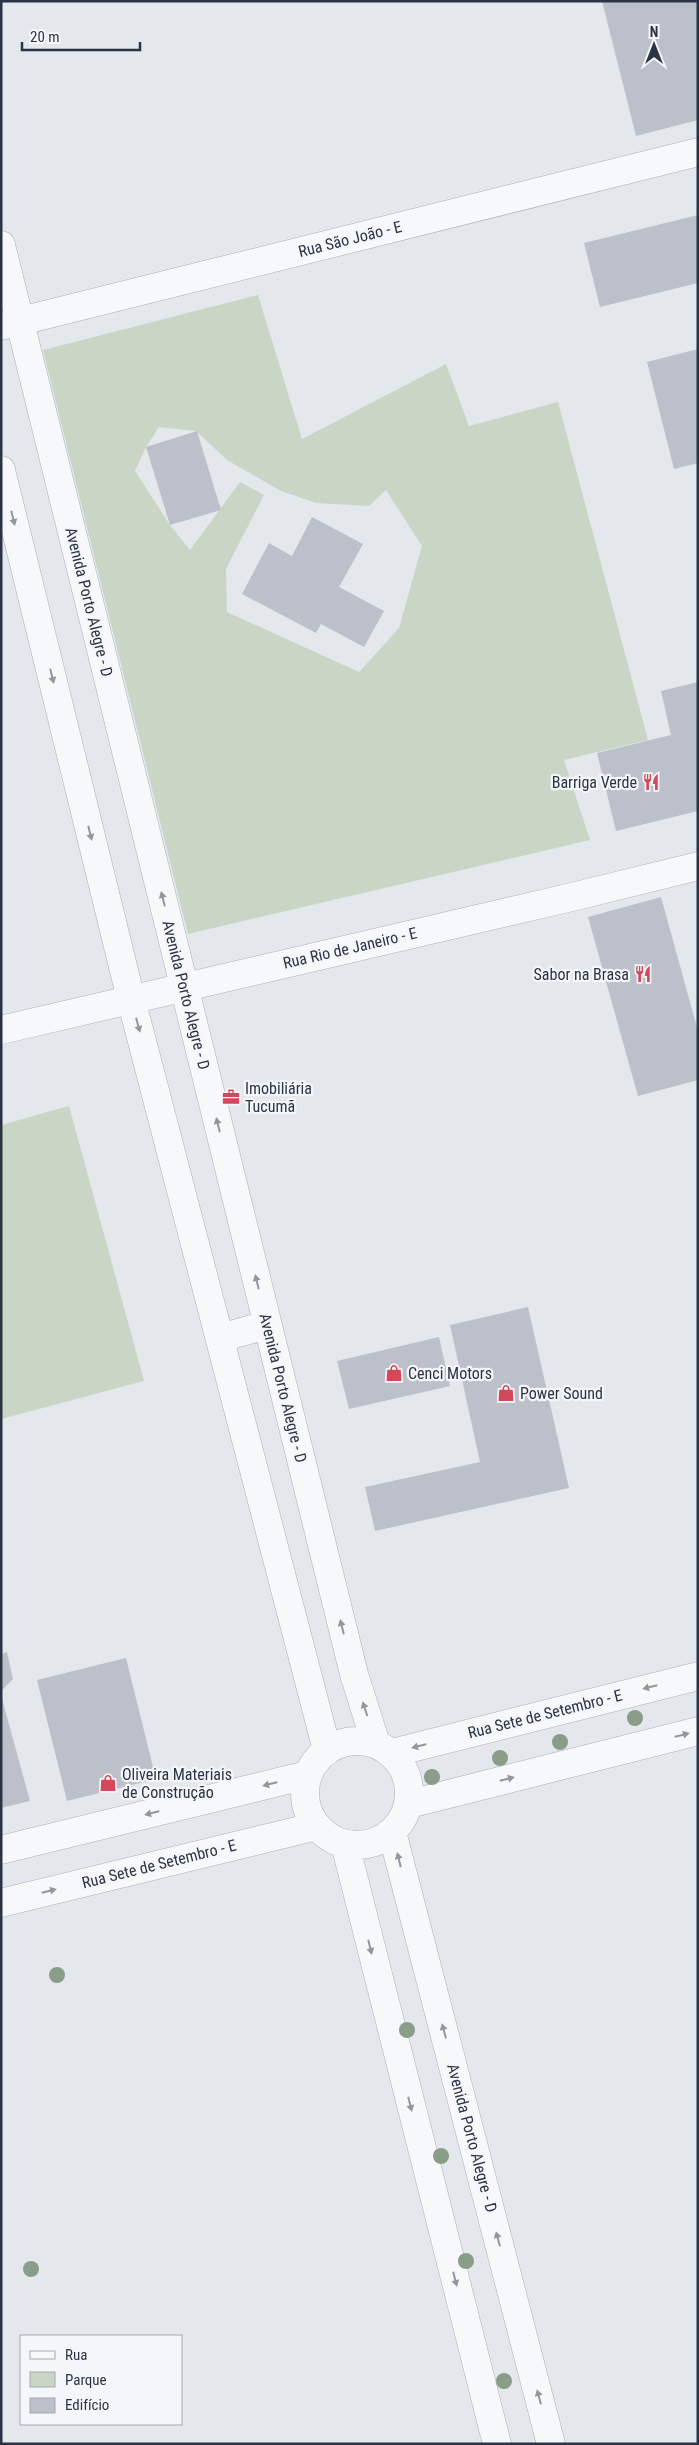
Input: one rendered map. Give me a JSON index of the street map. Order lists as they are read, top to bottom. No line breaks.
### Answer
{"streets":{"street":["Rua São João - E","Avenida Porto Alegre - D","Rua Rio de Janeiro - E","Rua Sete de Setembro - E"]},"crossings":[["Rua São João - E","Avenida Porto Alegre - D"],["Avenida Porto Alegre - D","Rua Rio de Janeiro - E"],["Avenida Porto Alegre - D","Rua Sete de Setembro - E"]],"places":{"restaurant":["Barriga Verde","Sabor na Brasa"],"office":["Imobiliária Tucumã"],"shop":["Cenci Motors","Power Sound","Oliveira Materiais de Construção"]},"legend":["Rua","Parque","Edifício"],"scale_bar":"20 m","north":"top"}
